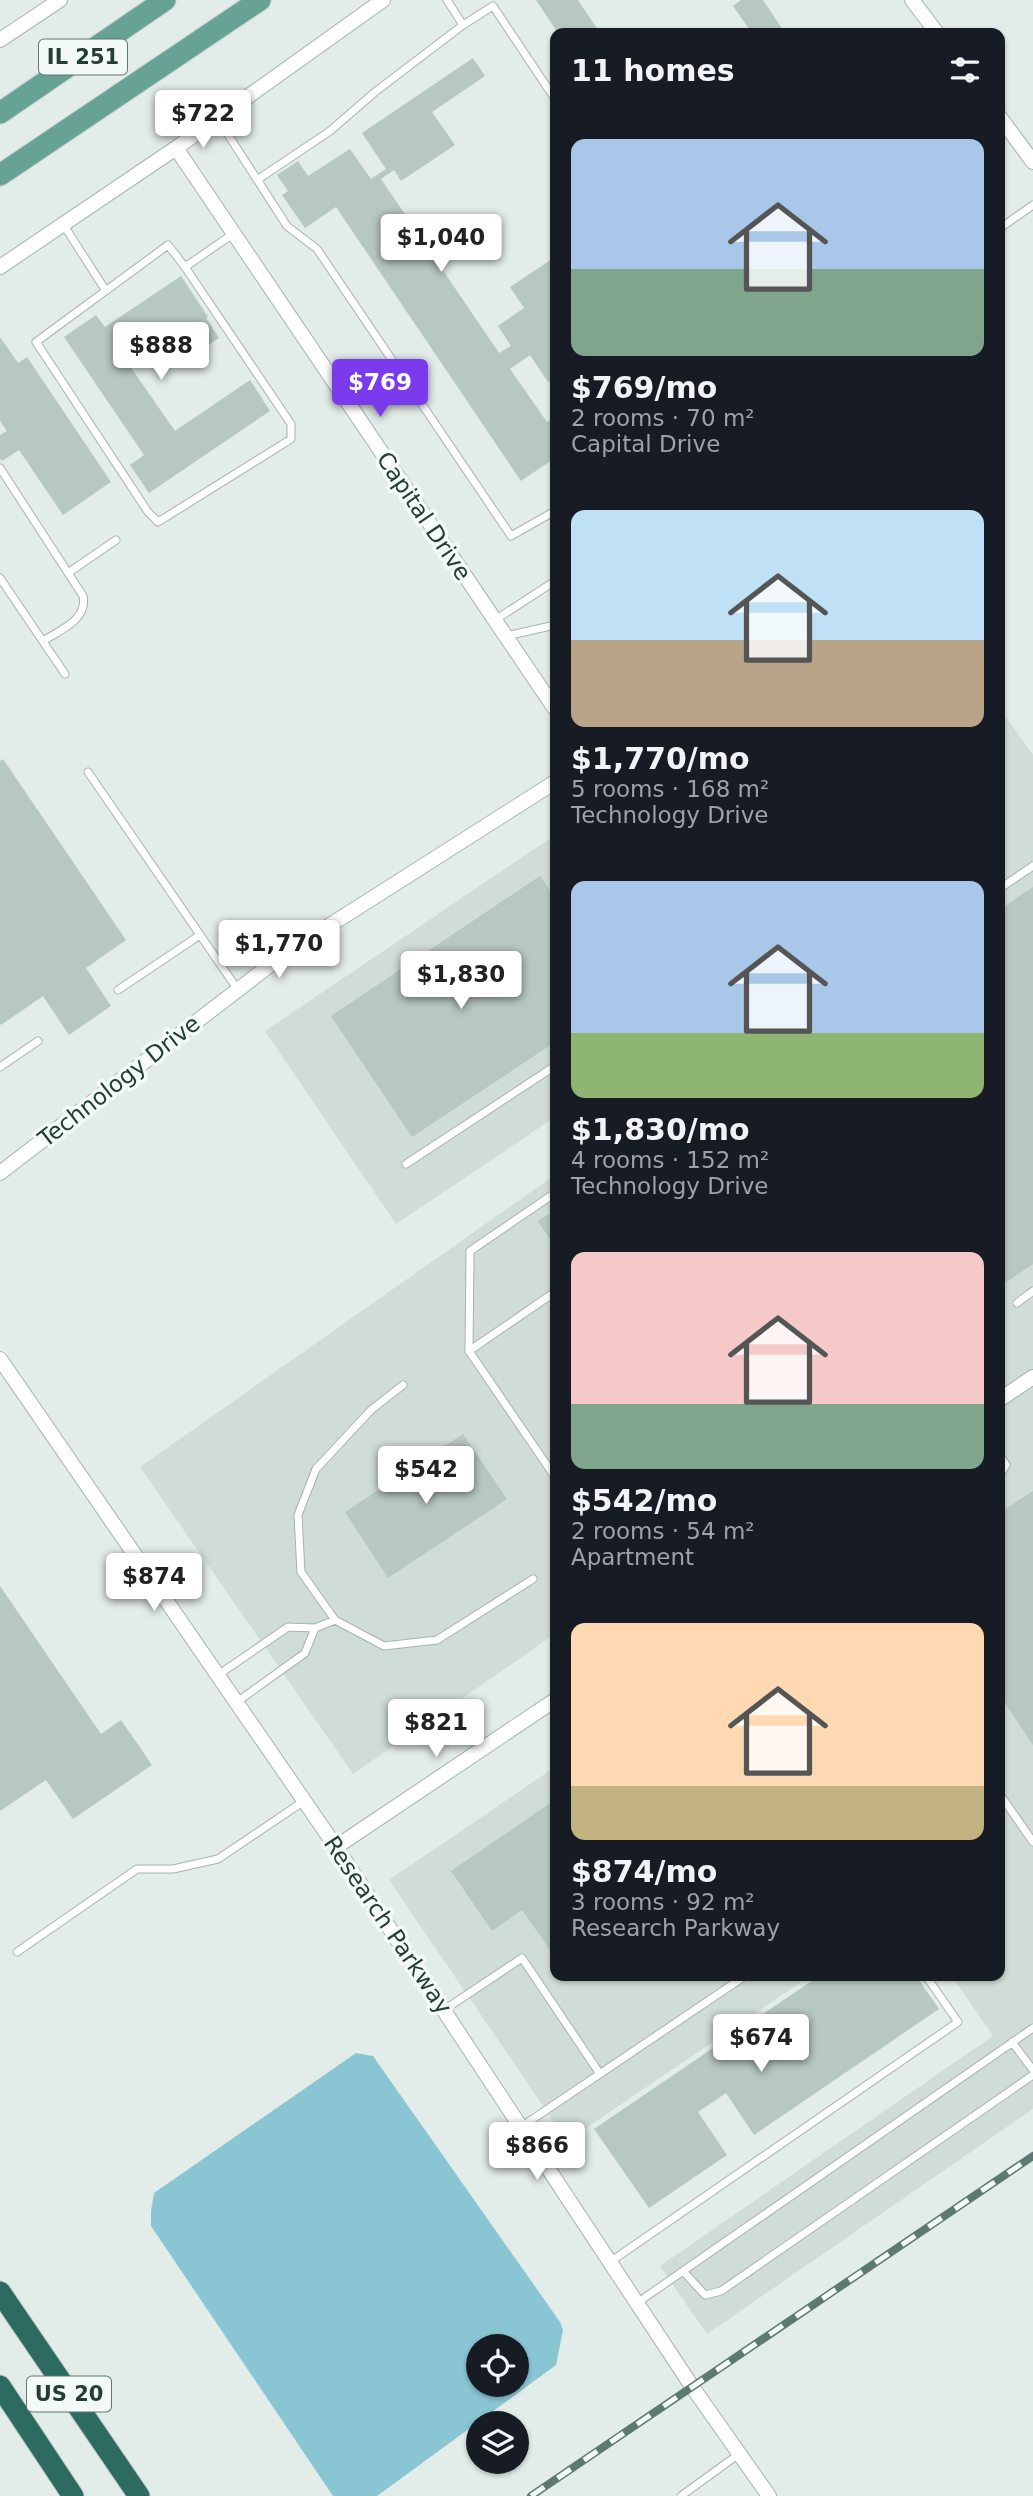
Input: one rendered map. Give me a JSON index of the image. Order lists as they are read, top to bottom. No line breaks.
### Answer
{"streets":{"highway":["US 20"],"main road":["IL 251"],"street":["Capital Drive","Technology Drive","Research Parkway"]},"page":{"heading":"11 homes","price":["$722","$1,040","$888","$769","$1,770","$1,830","$542","$874","$821","$674","$866"],"list":[{"name":"$769/mo","note":"2 rooms · 70 m² · Capital Drive"},{"name":"$1,770/mo","note":"5 rooms · 168 m² · Technology Drive"},{"name":"$1,830/mo","note":"4 rooms · 152 m² · Technology Drive"},{"name":"$542/mo","note":"2 rooms · 54 m² · Apartment"},{"name":"$874/mo","note":"3 rooms · 92 m² · Research Parkway"}]}}
